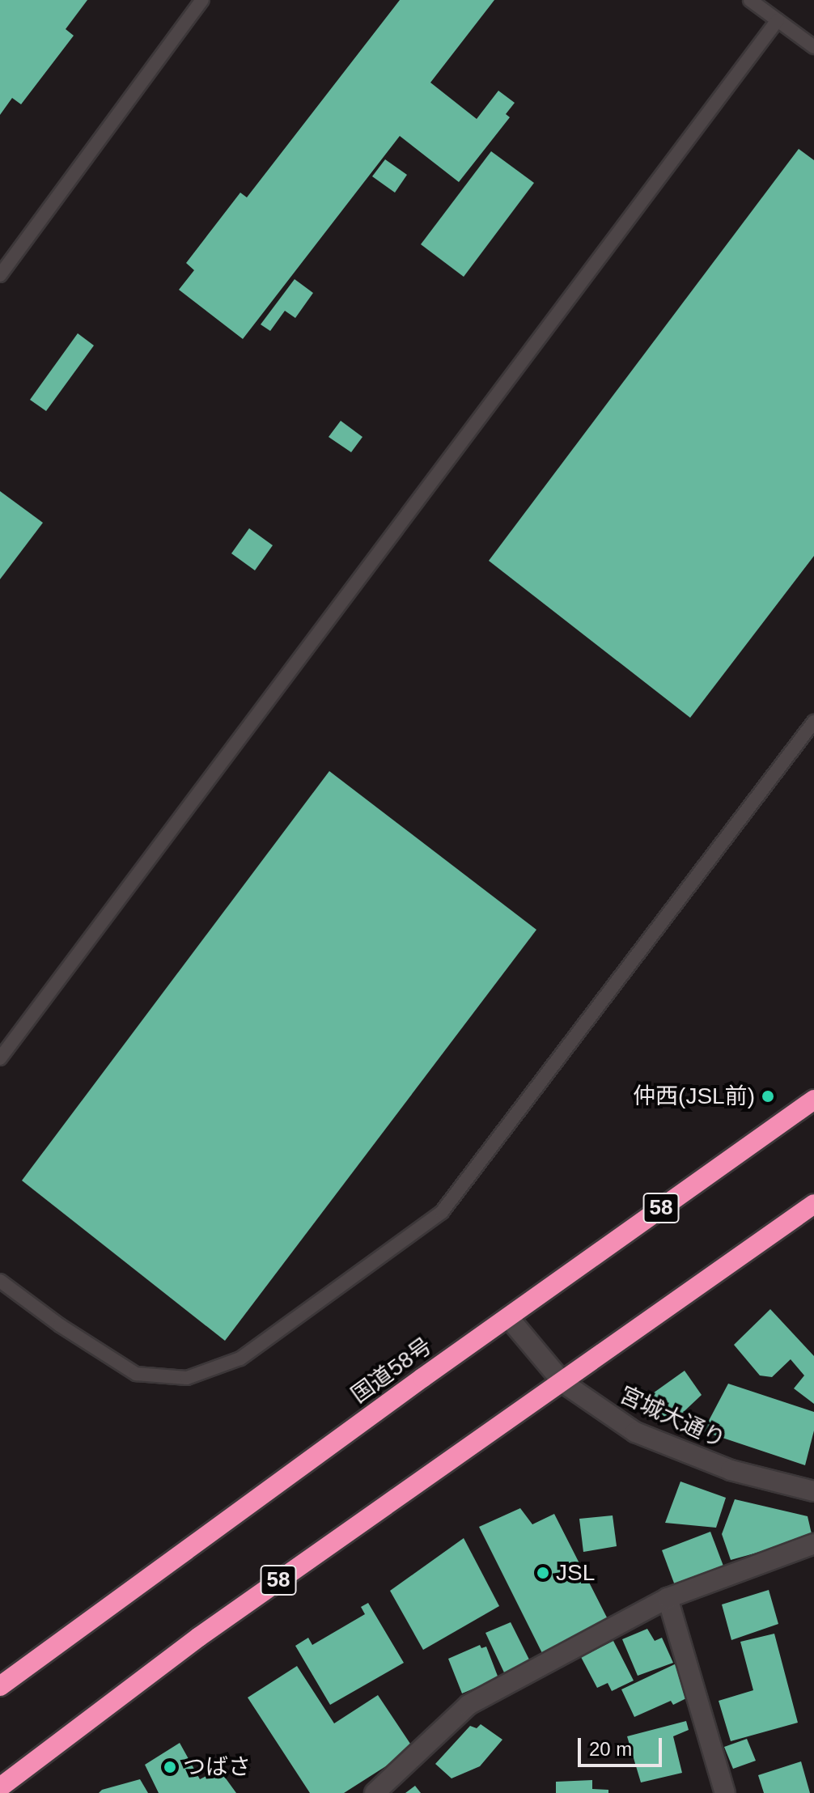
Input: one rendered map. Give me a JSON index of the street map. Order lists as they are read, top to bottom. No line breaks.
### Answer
{"streets":{"highway":["58","国道58号"],"street":["宮城大通り"]},"crossings":[["58","宮城大通り"],["国道58号","宮城大通り"]],"places":["仲西(JSL前)","JSL","つばさ"],"scale_bar":"20 m"}
